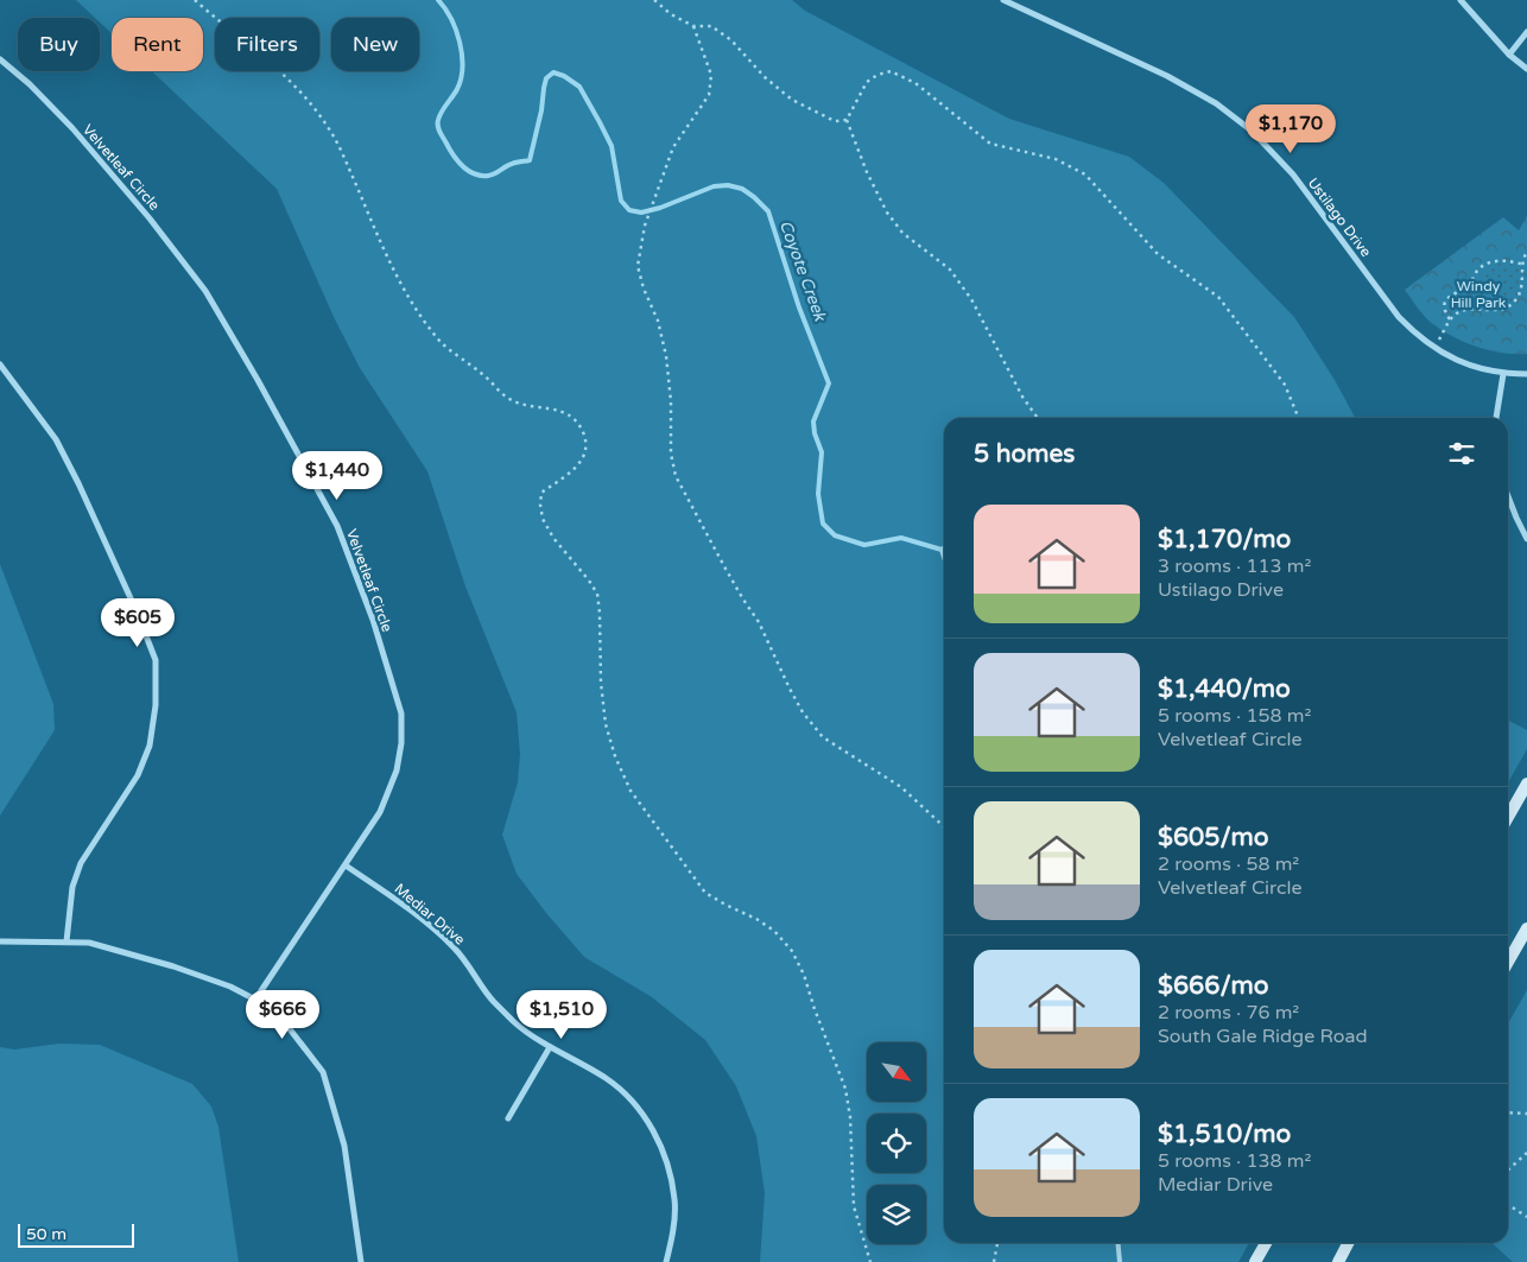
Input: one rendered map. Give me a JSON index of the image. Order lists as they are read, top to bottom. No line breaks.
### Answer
{"streets":{"street":["Velvetleaf Circle","Ustilago Drive","Mediar Drive"]},"crossings":[["Velvetleaf Circle","Mediar Drive"]],"water":["Coyote Creek"],"parks":["Windy Hill Park"],"scale_bar":"50 m","north":"bottom right","page":{"chip":["Buy","Rent","Filters","New"],"price":["$1,170","$1,440","$605","$666","$1,510"],"heading":"5 homes","list":[{"name":"$1,170/mo","note":"3 rooms · 113 m² · Ustilago Drive"},{"name":"$1,440/mo","note":"5 rooms · 158 m² · Velvetleaf Circle"},{"name":"$605/mo","note":"2 rooms · 58 m² · Velvetleaf Circle"},{"name":"$666/mo","note":"2 rooms · 76 m² · South Gale Ridge Road"},{"name":"$1,510/mo","note":"5 rooms · 138 m² · Mediar Drive"}],"scale":"50 m"}}
